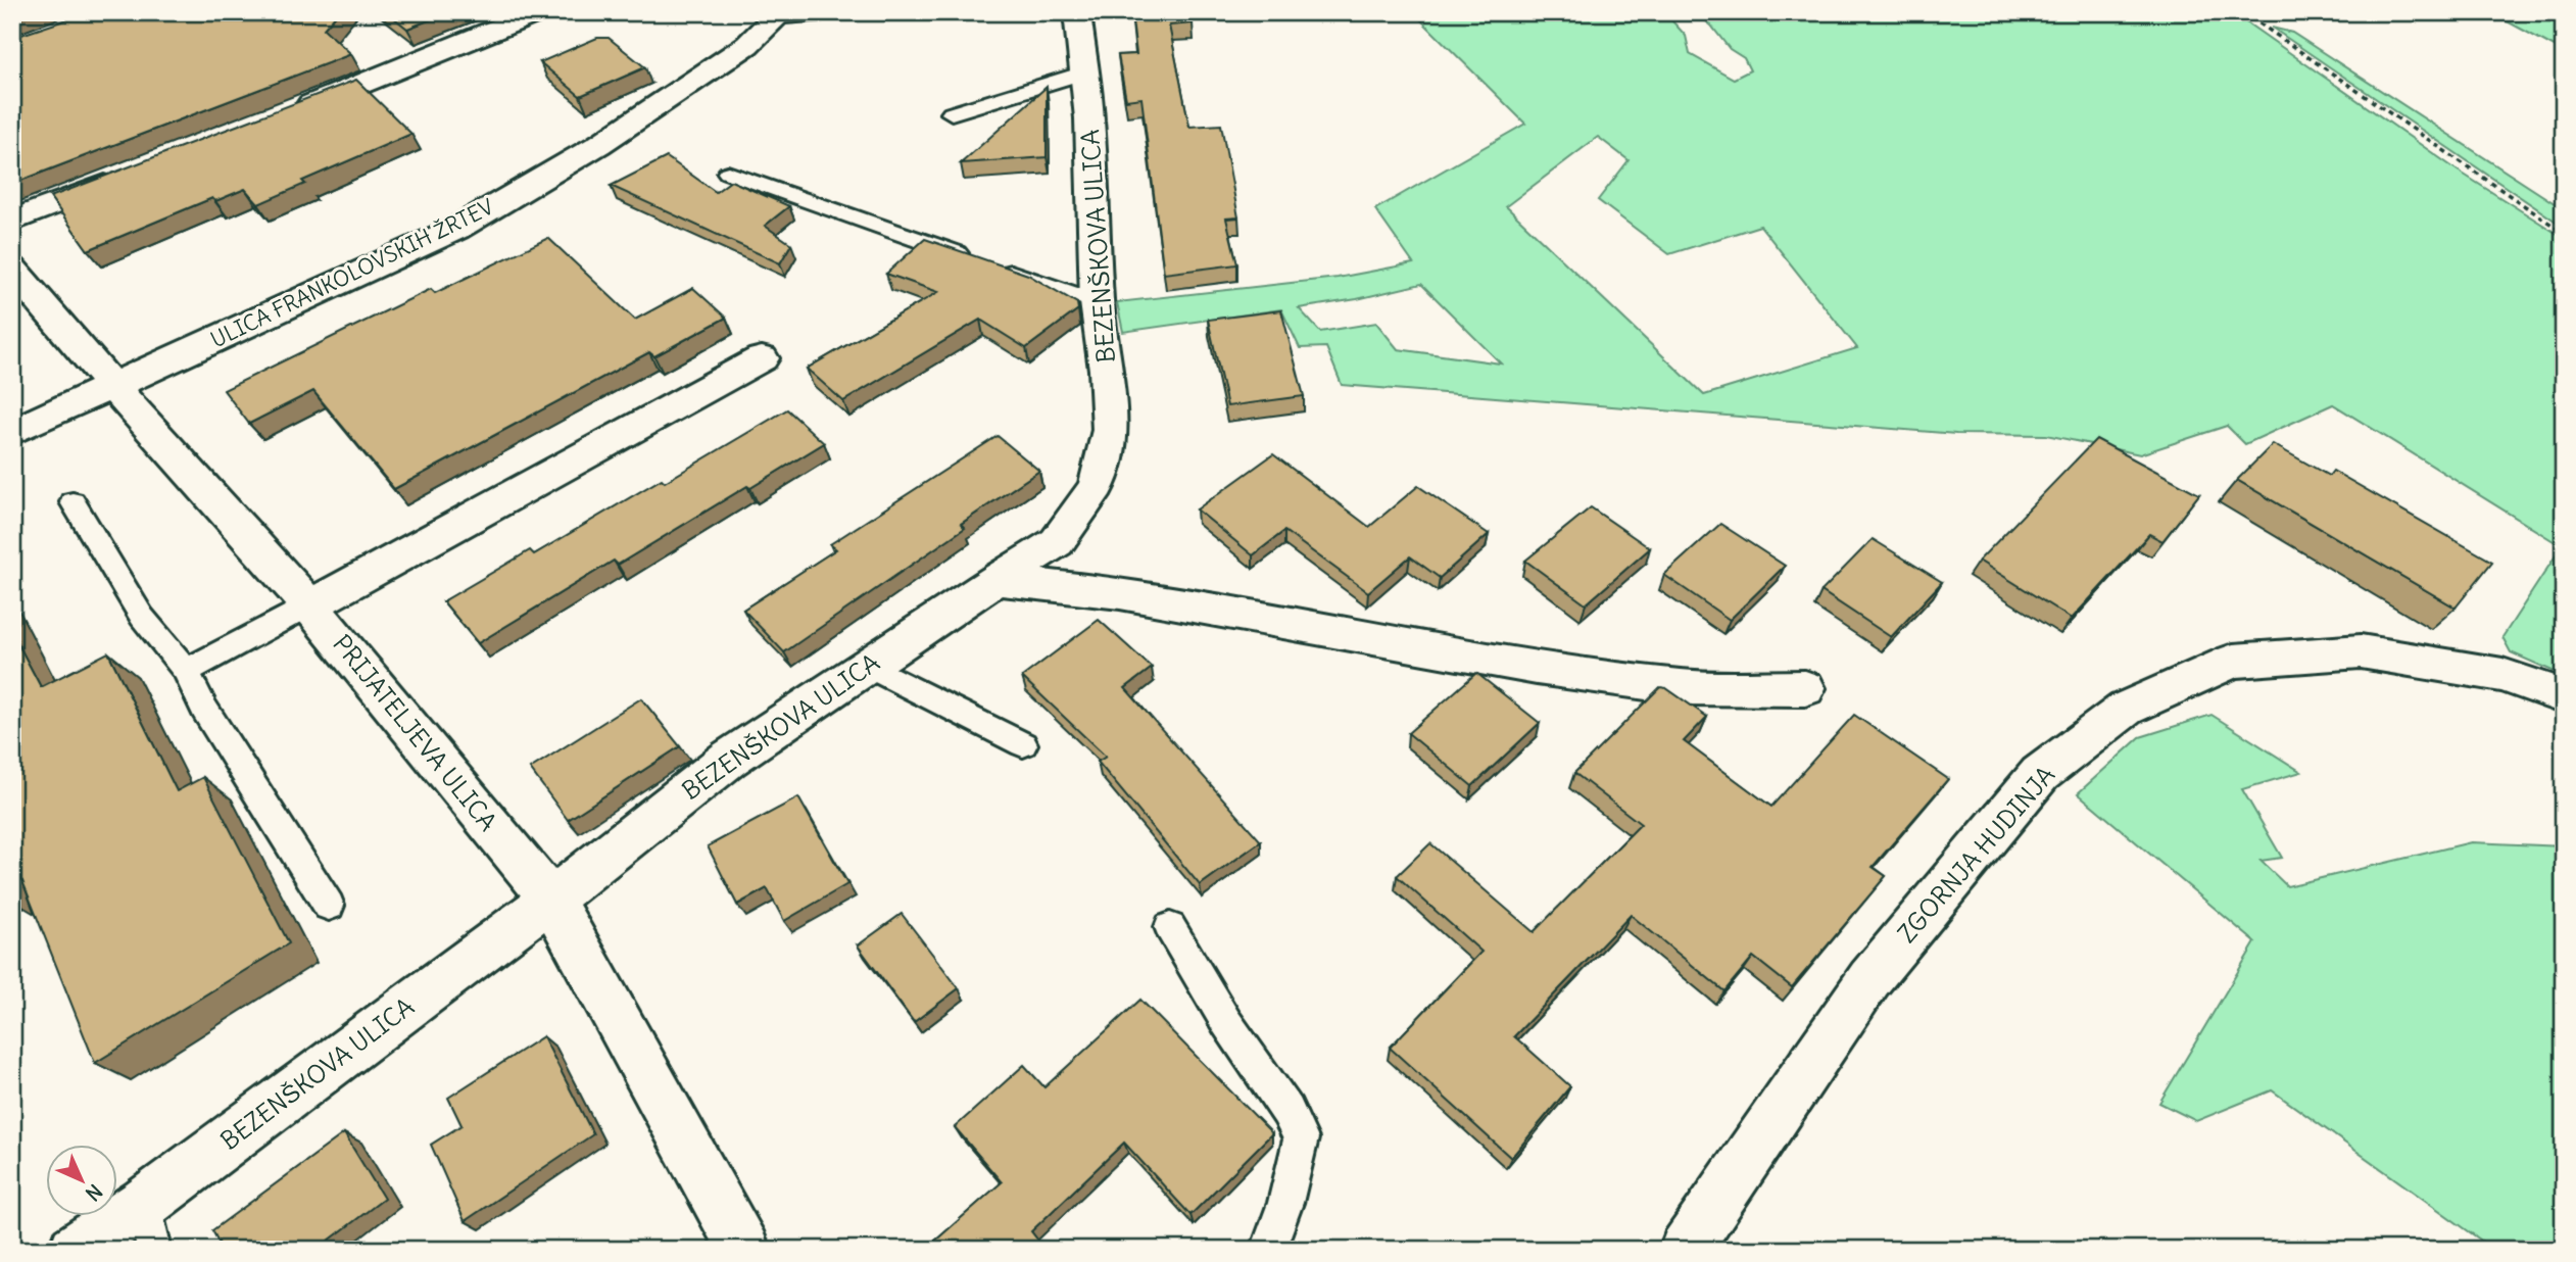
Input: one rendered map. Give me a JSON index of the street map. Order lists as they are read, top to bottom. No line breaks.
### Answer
{"streets":{"street":["BEZENŠKOVA ULICA","ULICA FRANKOLOVSKIH ŽRTEV","PRIJATELJEVA ULICA","ZGORNJA HUDINJA"]},"crossings":[["BEZENŠKOVA ULICA","PRIJATELJEVA ULICA"],["ULICA FRANKOLOVSKIH ŽRTEV","PRIJATELJEVA ULICA"]],"north":"bottom right"}
